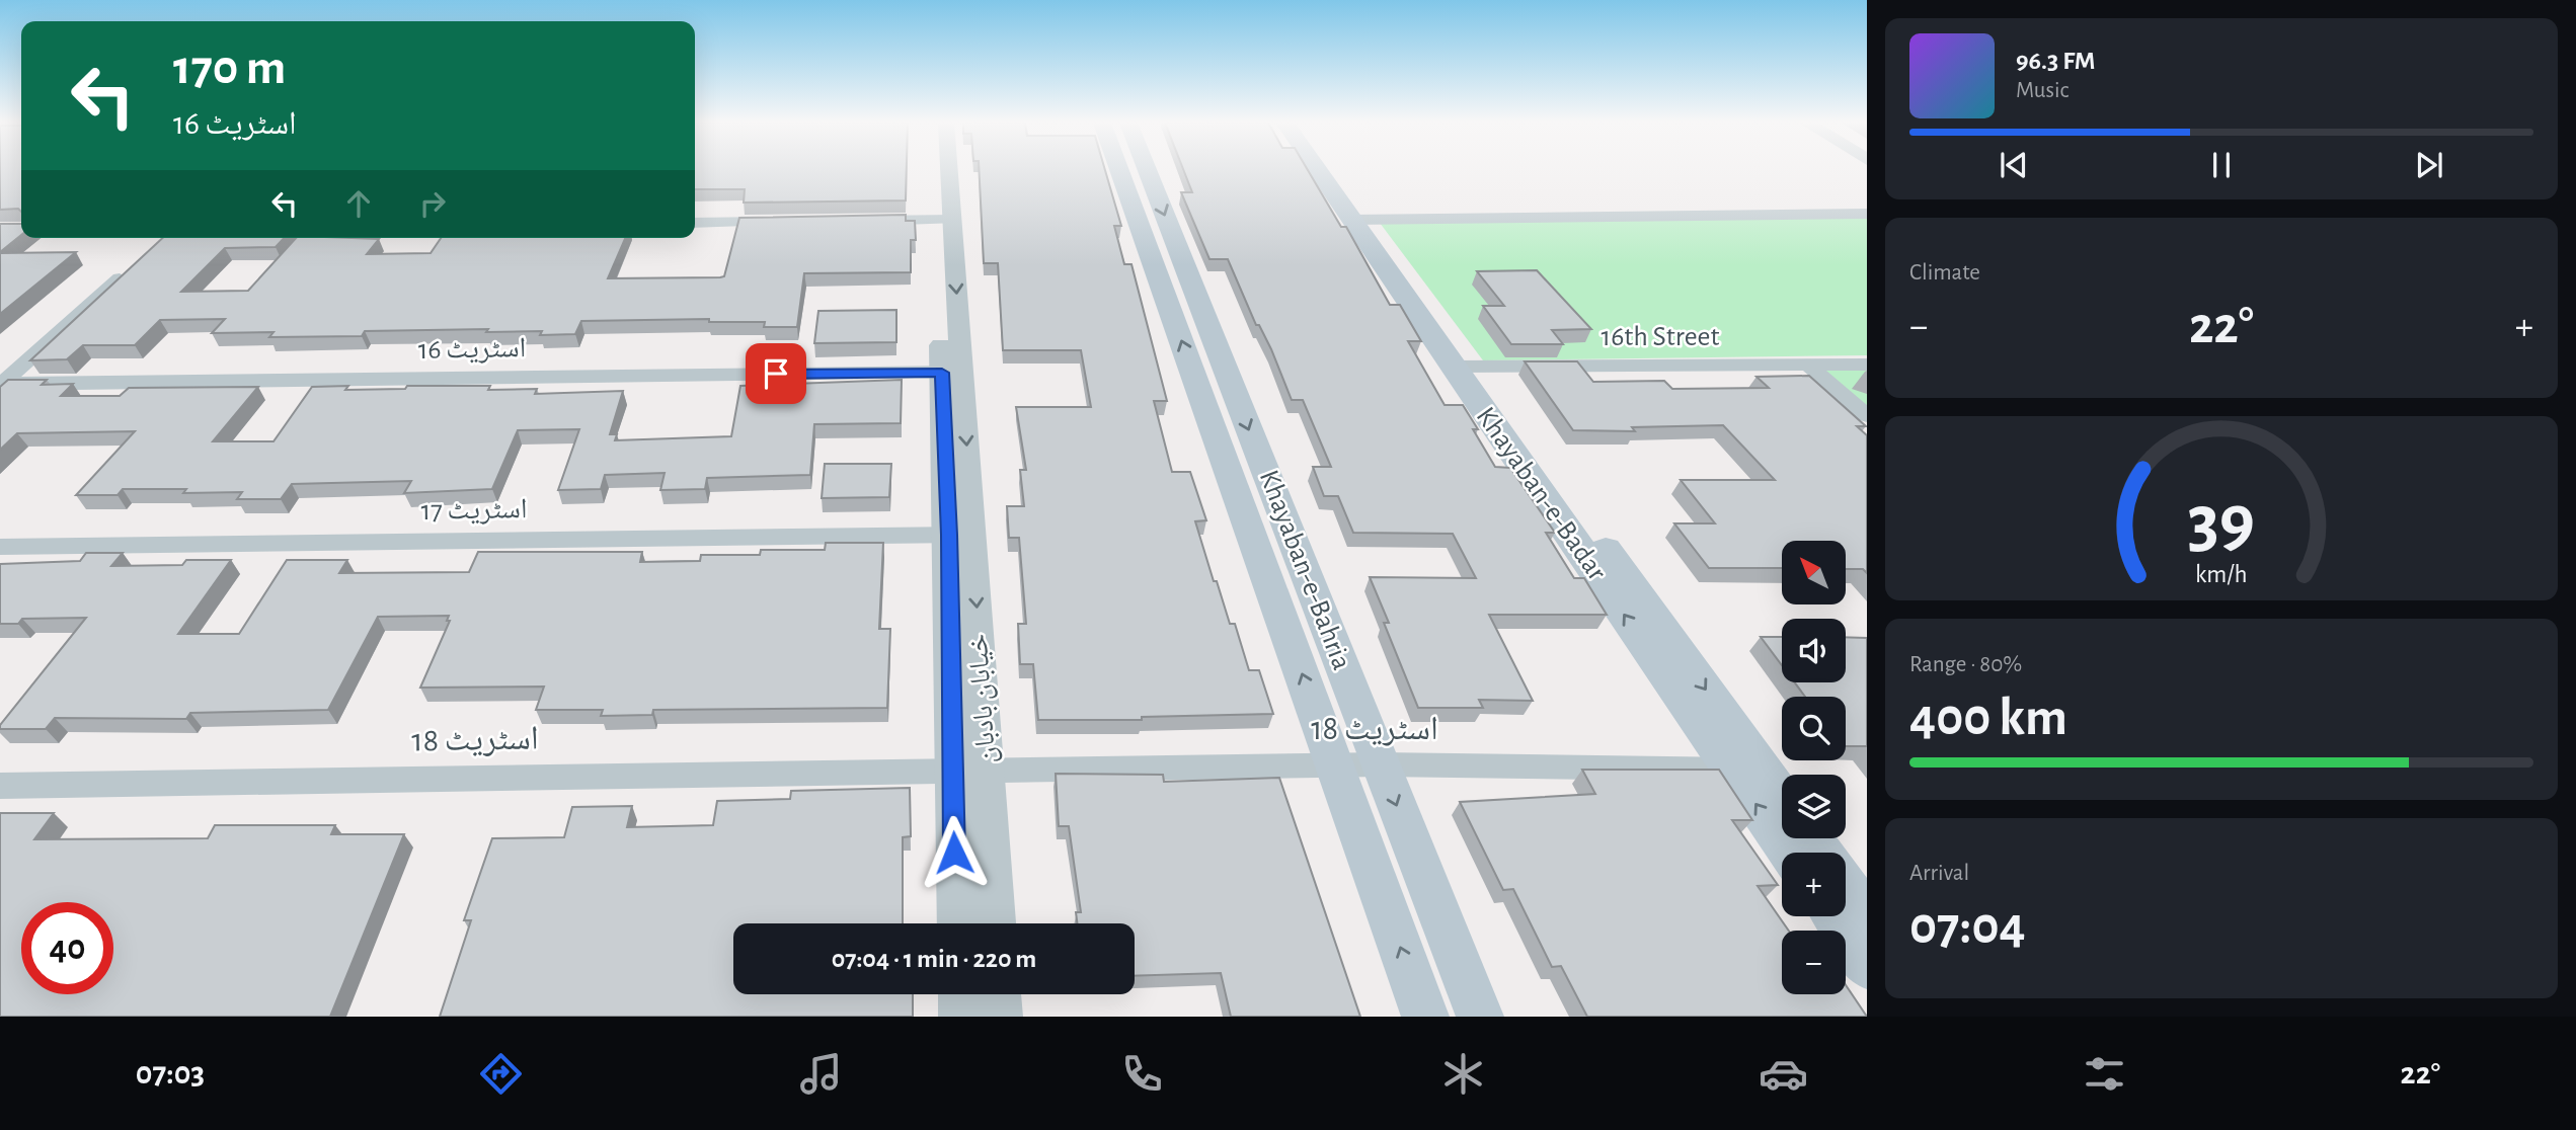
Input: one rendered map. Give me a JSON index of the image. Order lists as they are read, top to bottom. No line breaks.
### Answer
{"streets":{"main road":["Khayaban-e-Badar","Khayaban-e-Bahria"],"street":["16th Street","اسٹریٹ 16","اسٹریٹ 17","خیابان بادبان","اسٹریٹ 18"]},"crossings":[["16th Street","Khayaban-e-Badar"],["اسٹریٹ 16","خیابان بادبان"],["Khayaban-e-Badar","اسٹریٹ 18"],["اسٹریٹ 17","خیابان بادبان"],["Khayaban-e-Bahria","اسٹریٹ 18"],["خیابان بادبان","اسٹریٹ 18"]],"north":"top left","page":{"turn":["170 m","اسٹریٹ 16"],"song":["96.3 FM","Music"],"tile":["Climate",["Range · 80%","400 km"],["Arrival","07:04"]],"heat":["−","22°","+"],"map_buttons":["+","−"],"limit":"40","trip":"07:04 · 1 min · 220 m","tabs":["07:03","22°"],"gauge":["39","km/h"]}}
